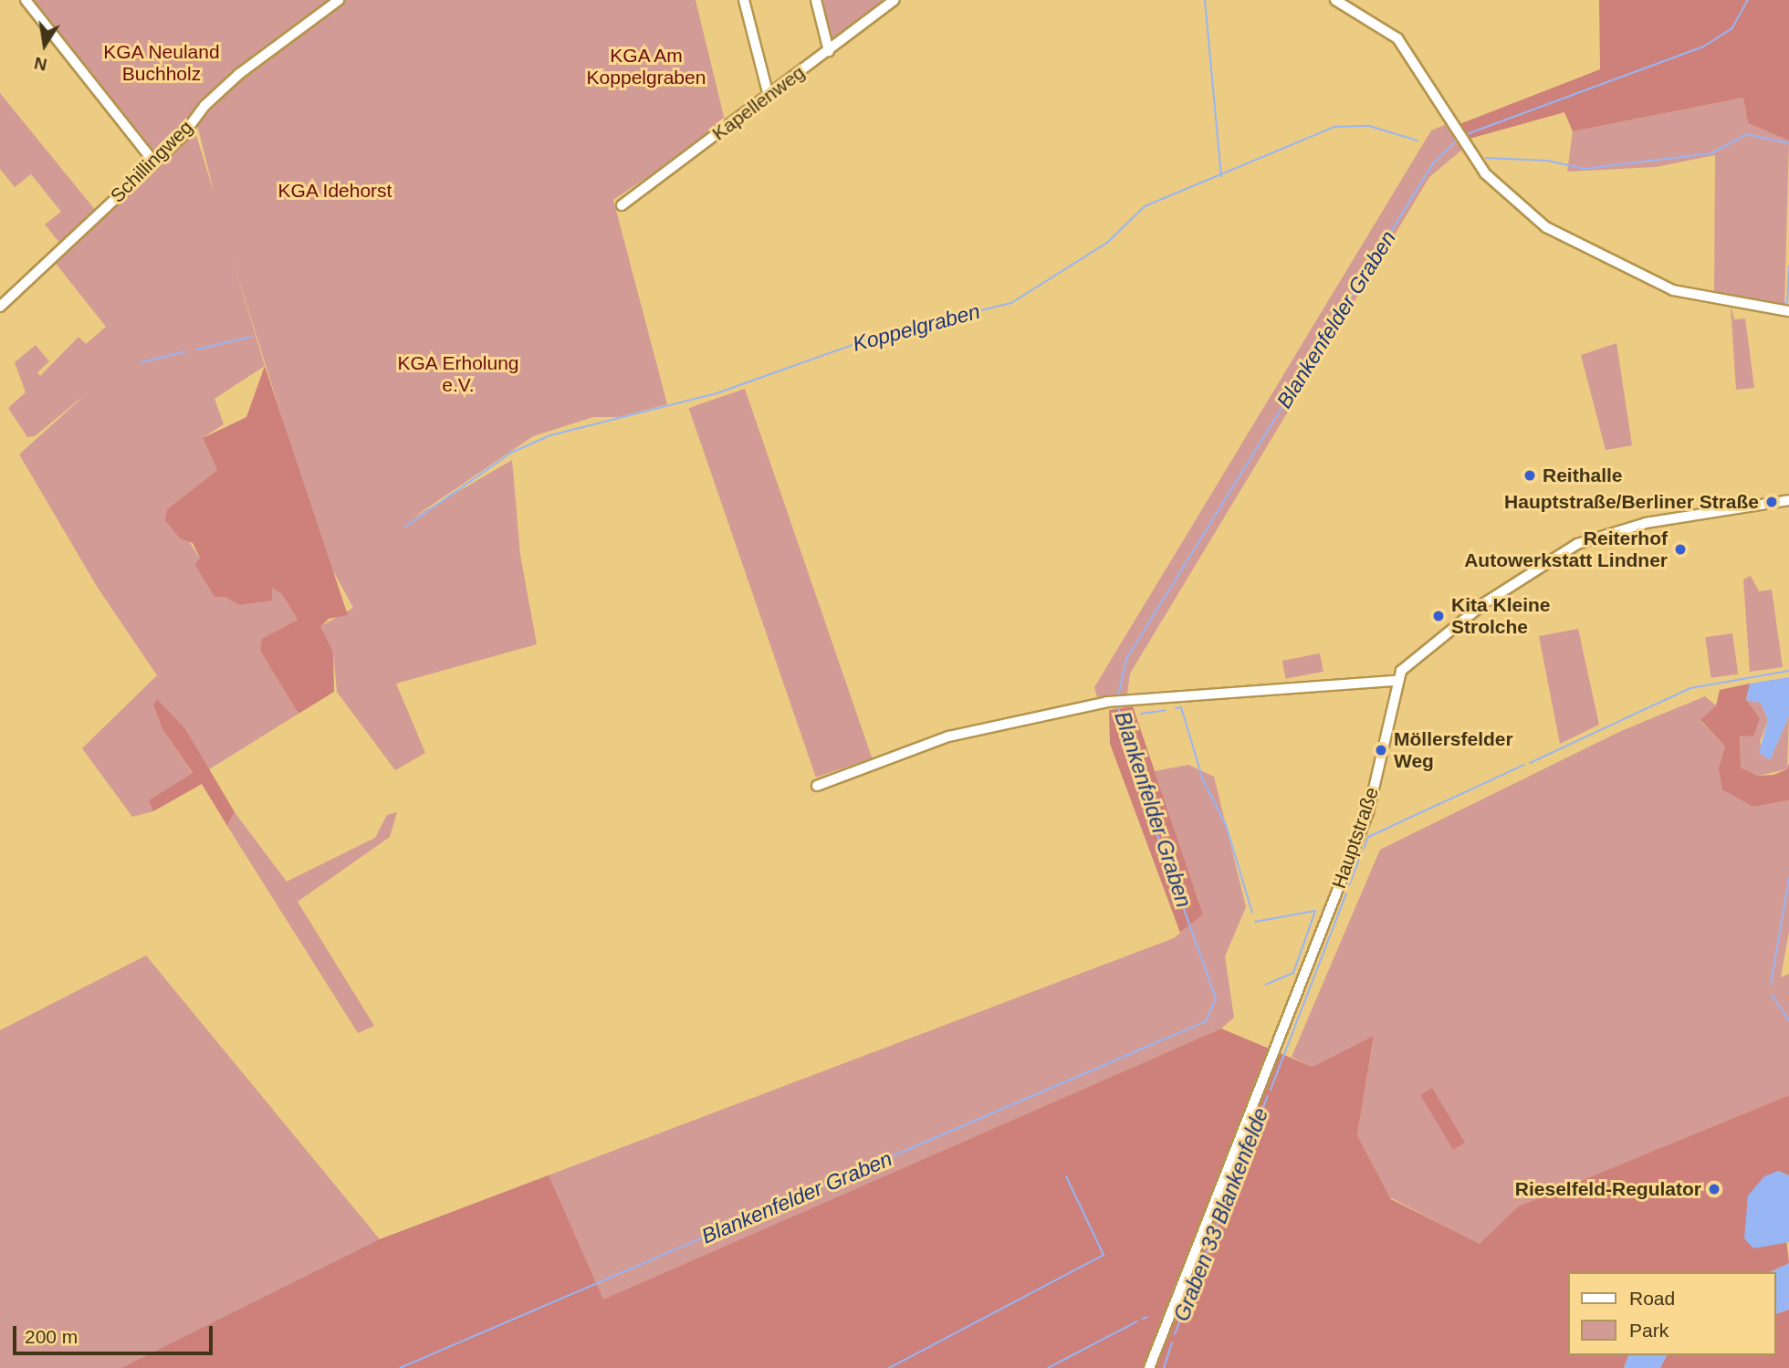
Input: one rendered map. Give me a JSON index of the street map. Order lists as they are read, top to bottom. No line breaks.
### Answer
{"streets":{"street":["Kapellenweg","Schillingweg","Hauptstraße"]},"water":["Blankenfelder Graben","Koppelgraben","Graben 33 Blankenfelde"],"parks":["KGA Neuland Buchholz","KGA Am Koppelgraben","KGA Idehorst","KGA Erholung e.V."],"places":["Reithalle","Hauptstraße/Berliner Straße","Reiterhof Autowerkstatt Lindner","Kita Kleine Strolche","Möllersfelder Weg","Rieselfeld-Regulator"],"legend":["Road","Park"],"scale_bar":"200 m","north":"bottom"}
